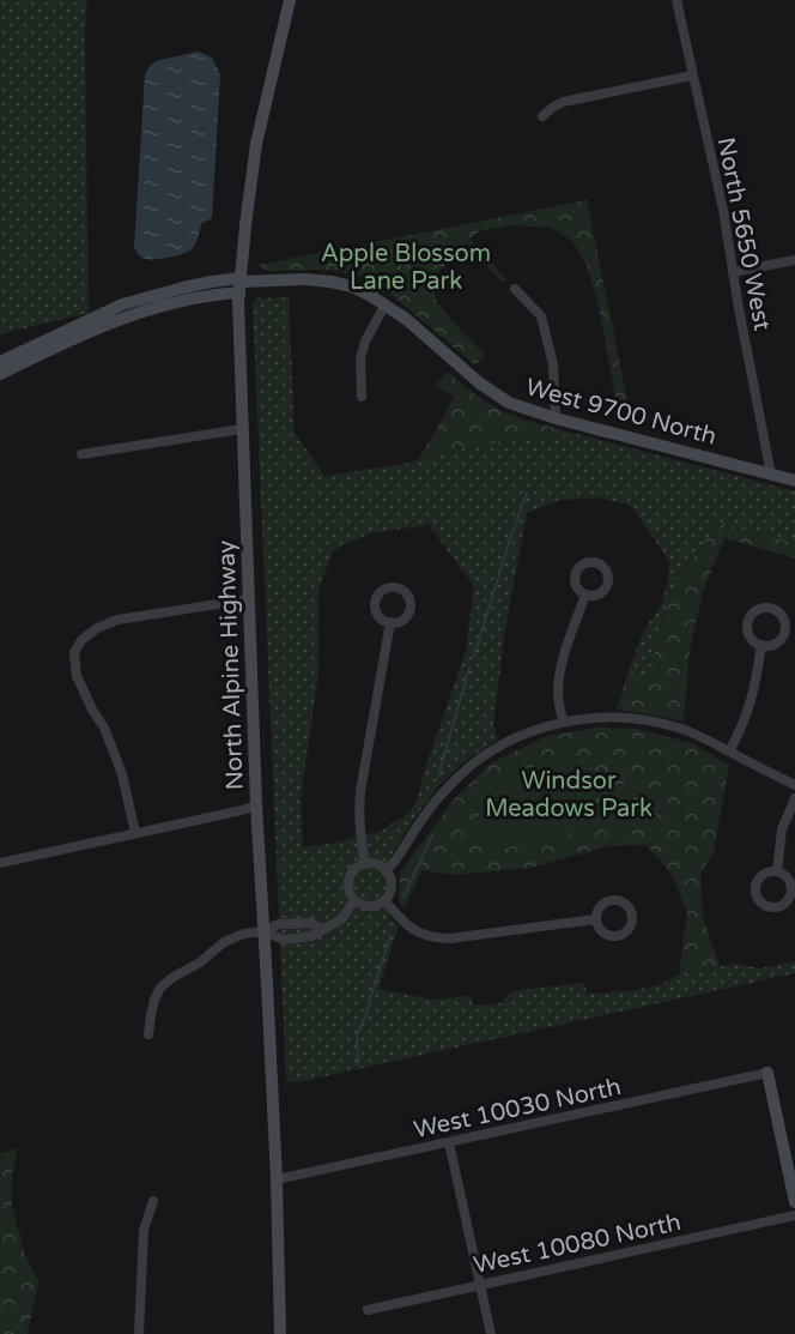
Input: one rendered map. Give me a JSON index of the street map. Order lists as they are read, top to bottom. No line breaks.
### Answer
{"streets":{"main road":["West 9700 North","North Alpine Highway"],"street":["North 5650 West","West 10030 North","West 10080 North"]},"crossings":[["North 5650 West","West 9700 North"],["West 9700 North","North Alpine Highway"],["North Alpine Highway","West 10030 North"]],"parks":["Apple Blossom Lane Park","Windsor Meadows Park"]}
